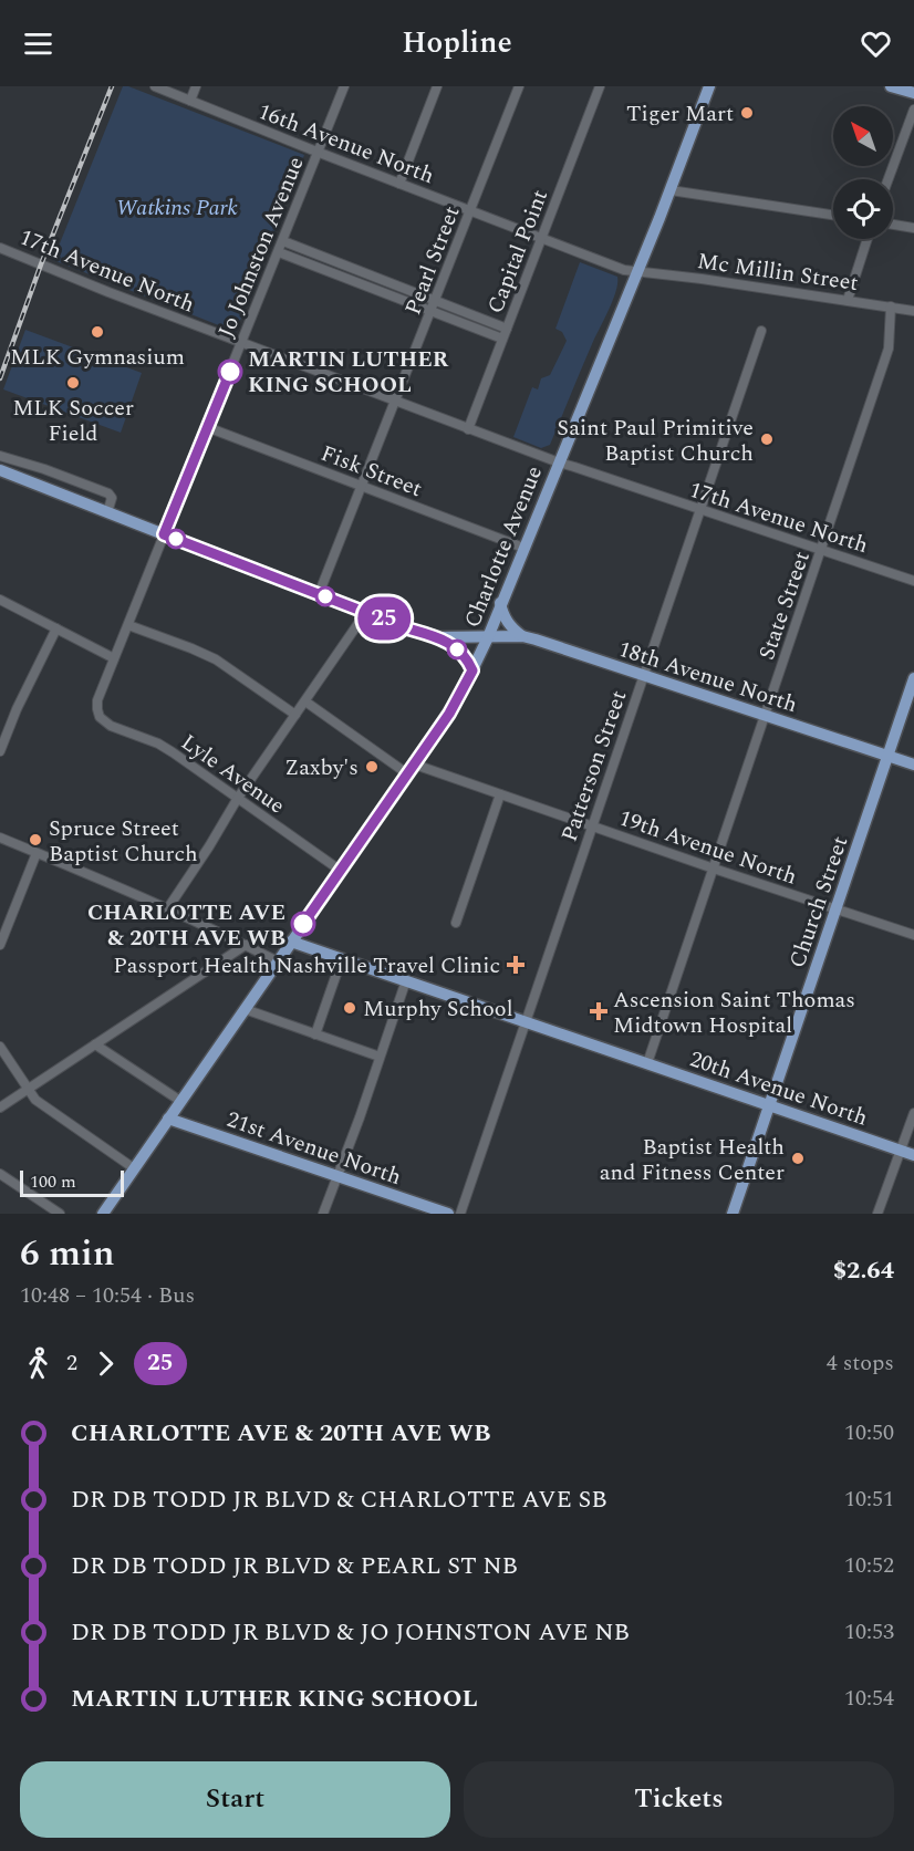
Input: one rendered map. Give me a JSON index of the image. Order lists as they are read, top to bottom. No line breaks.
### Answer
{"streets":{"main road":["Charlotte Avenue","18th Avenue North","Church Street","20th Avenue North","21st Avenue North"],"street":["16th Avenue North","Jo Johnston Avenue","Capital Point","Pearl Street","17th Avenue North","Mc Millin Street","Fisk Street","State Street","Patterson Street","Lyle Avenue","19th Avenue North"]},"crossings":[["16th Avenue North","Jo Johnston Avenue"],["16th Avenue North","Capital Point"],["16th Avenue North","Pearl Street"],["16th Avenue North","Mc Millin Street"],["16th Avenue North","Charlotte Avenue"],["Jo Johnston Avenue","17th Avenue North"],["Jo Johnston Avenue","Fisk Street"],["Jo Johnston Avenue","Lyle Avenue"],["Capital Point","17th Avenue North"],["Pearl Street","17th Avenue North"],["Pearl Street","Fisk Street"],["17th Avenue North","Charlotte Avenue"],["17th Avenue North","State Street"],["17th Avenue North","Patterson Street"],["Mc Millin Street","Charlotte Avenue"],["Mc Millin Street","State Street"],["Fisk Street","Charlotte Avenue"],["Charlotte Avenue","18th Avenue North"],["Charlotte Avenue","Lyle Avenue"],["Charlotte Avenue","19th Avenue North"],["Charlotte Avenue","20th Avenue North"],["Charlotte Avenue","21st Avenue North"],["State Street","18th Avenue North"],["State Street","19th Avenue North"],["State Street","20th Avenue North"],["18th Avenue North","Patterson Street"],["18th Avenue North","Church Street"],["Patterson Street","19th Avenue North"],["Patterson Street","20th Avenue North"],["19th Avenue North","Church Street"],["Church Street","20th Avenue North"]],"parks":["Watkins Park"],"places":{"other":["Tiger Mart","MLK Gymnasium","MARTIN LUTHER KING SCHOOL","MLK Soccer Field","Saint Paul Primitive Baptist Church","Zaxby's","Spruce Street Baptist Church","CHARLOTTE AVE & 20TH AVE WB","Murphy School","Baptist Health and Fitness Center"],"health":["Passport Health Nashville Travel Clinic","Ascension Saint Thomas Midtown Hospital"]},"lines":["bus line 25"],"scale_bar":"100 m","north":"top left","page":{"header":"Hopline","on_map":"25","scale":"100 m","heading":["6 min","10:48 – 10:54 · Bus","$2.64"],"legs":["2","25","4 stops"],"list":[{"name":"CHARLOTTE AVE & 20TH AVE WB","value":"10:50"},{"name":"DR DB TODD JR BLVD & CHARLOTTE AVE SB","value":"10:51"},{"name":"DR DB TODD JR BLVD & PEARL ST NB","value":"10:52"},{"name":"DR DB TODD JR BLVD & JO JOHNSTON AVE NB","value":"10:53"},{"name":"MARTIN LUTHER KING SCHOOL","value":"10:54"}],"buttons":["Start","Tickets"]}}
